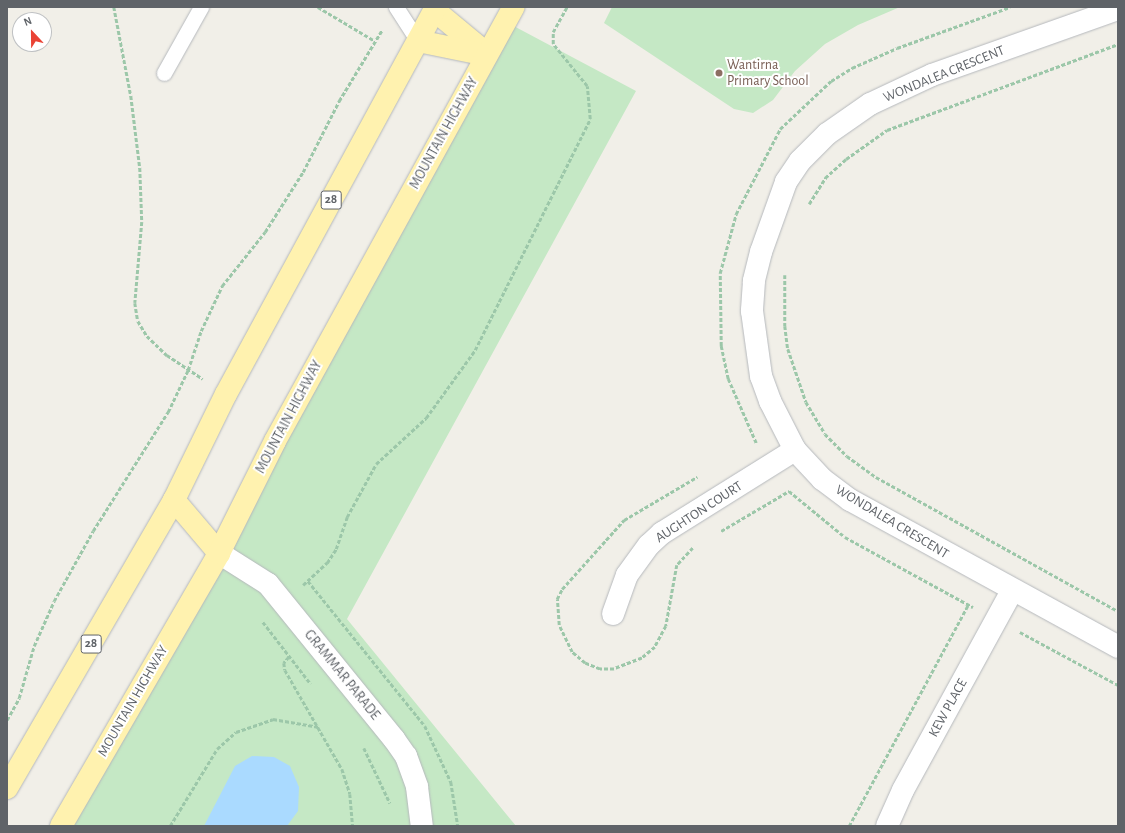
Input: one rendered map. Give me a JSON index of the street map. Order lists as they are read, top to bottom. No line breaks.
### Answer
{"streets":{"main road":["MOUNTAIN HIGHWAY","28"],"street":["WONDALEA CRESCENT","AUGHTON COURT","GRAMMAR PARADE","KEW PLACE"]},"crossings":[["WONDALEA CRESCENT","AUGHTON COURT"],["WONDALEA CRESCENT","KEW PLACE"],["MOUNTAIN HIGHWAY","GRAMMAR PARADE"]],"places":["Wantirna Primary School"],"north":"top"}
